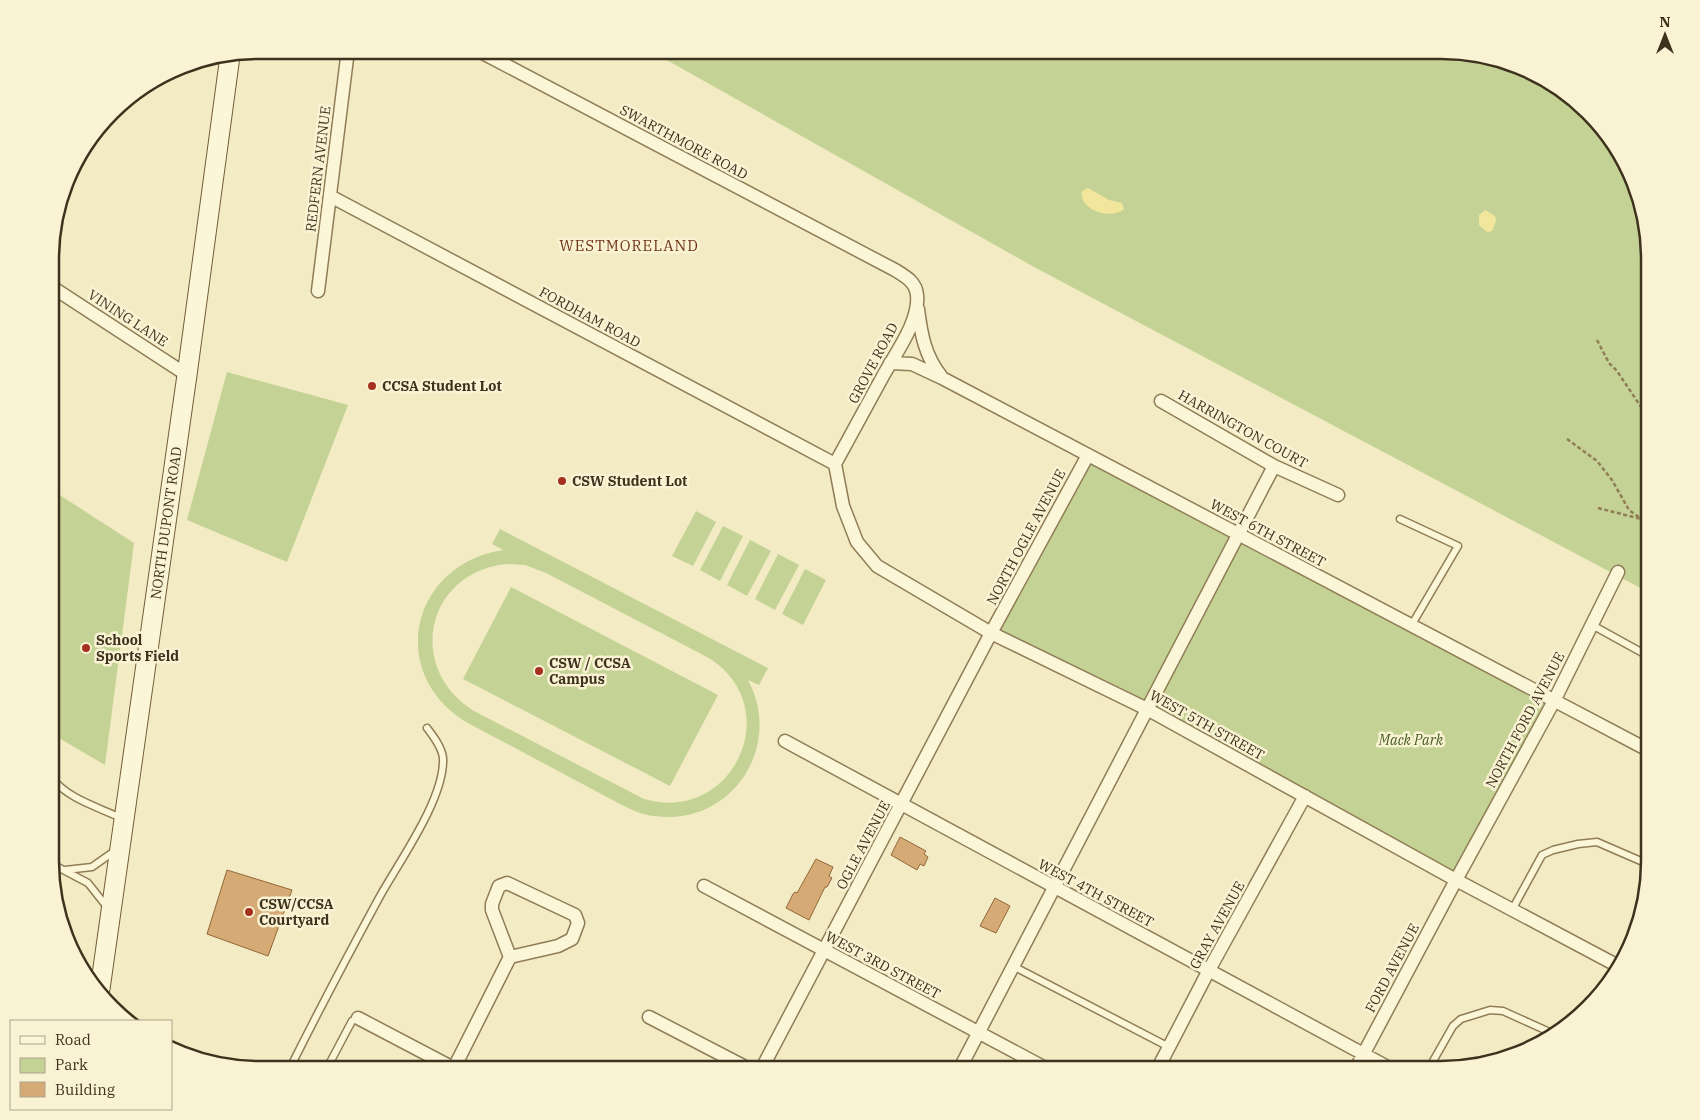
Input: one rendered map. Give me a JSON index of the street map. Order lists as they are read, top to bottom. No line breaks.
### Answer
{"streets":{"main road":["NORTH DUPONT ROAD"],"street":["SWARTHMORE ROAD","REDFERN AVENUE","FORDHAM ROAD","VINING LANE","GROVE ROAD","HARRINGTON COURT","WEST 6TH STREET","NORTH OGLE AVENUE","NORTH FORD AVENUE","WEST 5TH STREET","OGLE AVENUE","WEST 4TH STREET","GRAY AVENUE","WEST 3RD STREET","FORD AVENUE"]},"crossings":[["SWARTHMORE ROAD","GROVE ROAD"],["SWARTHMORE ROAD","WEST 6TH STREET"],["REDFERN AVENUE","FORDHAM ROAD"],["FORDHAM ROAD","GROVE ROAD"],["FORDHAM ROAD","WEST 5TH STREET"],["VINING LANE","NORTH DUPONT ROAD"],["GROVE ROAD","WEST 6TH STREET"],["GROVE ROAD","WEST 5TH STREET"],["WEST 6TH STREET","NORTH OGLE AVENUE"],["WEST 6TH STREET","NORTH FORD AVENUE"],["NORTH OGLE AVENUE","WEST 5TH STREET"],["NORTH OGLE AVENUE","OGLE AVENUE"],["NORTH FORD AVENUE","WEST 5TH STREET"],["NORTH FORD AVENUE","FORD AVENUE"],["WEST 5TH STREET","OGLE AVENUE"],["WEST 5TH STREET","GRAY AVENUE"],["WEST 5TH STREET","FORD AVENUE"],["OGLE AVENUE","WEST 4TH STREET"],["OGLE AVENUE","WEST 3RD STREET"],["WEST 4TH STREET","GRAY AVENUE"],["WEST 4TH STREET","FORD AVENUE"]],"districts":["WESTMORELAND"],"parks":["Mack Park"],"places":["CCSA Student Lot","CSW Student Lot","School Sports Field","CSW / CCSA Campus","CSW/CCSA Courtyard"],"legend":["Road","Park","Building"],"north":"top"}
